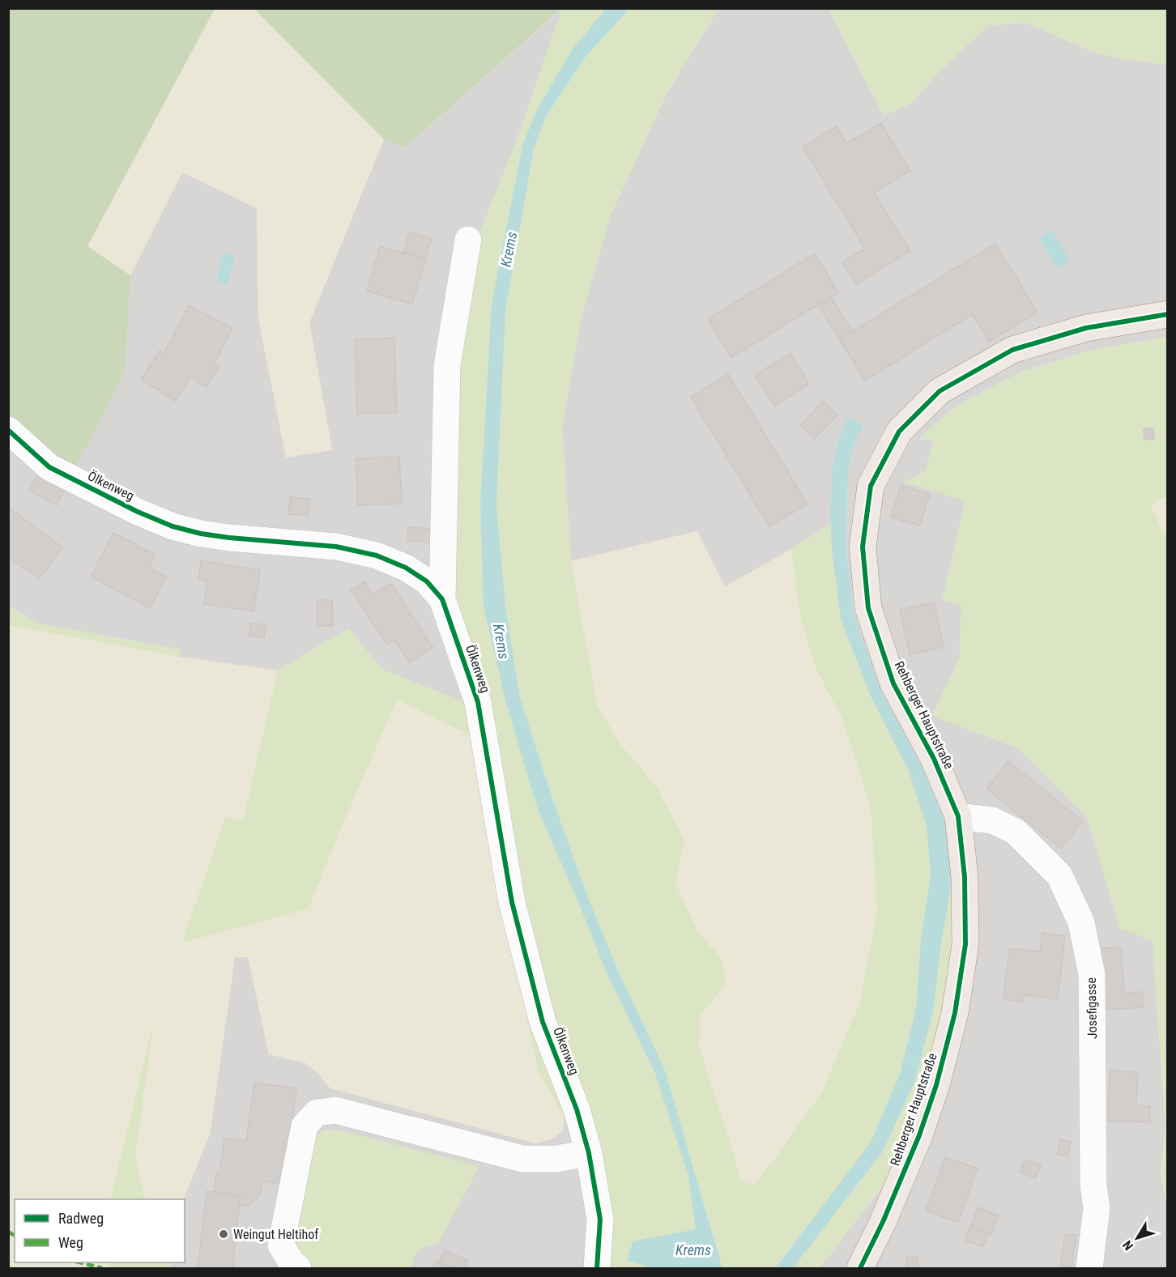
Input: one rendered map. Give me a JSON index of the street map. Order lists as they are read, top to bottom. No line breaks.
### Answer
{"streets":{"main road":["Rehberger Hauptstraße"],"street":["Ölkenweg","Josefigasse"]},"crossings":[["Rehberger Hauptstraße","Josefigasse"]],"water":["Krems"],"places":["Weingut Heltihof"],"legend":["Radweg","Weg"],"north":"bottom left"}
